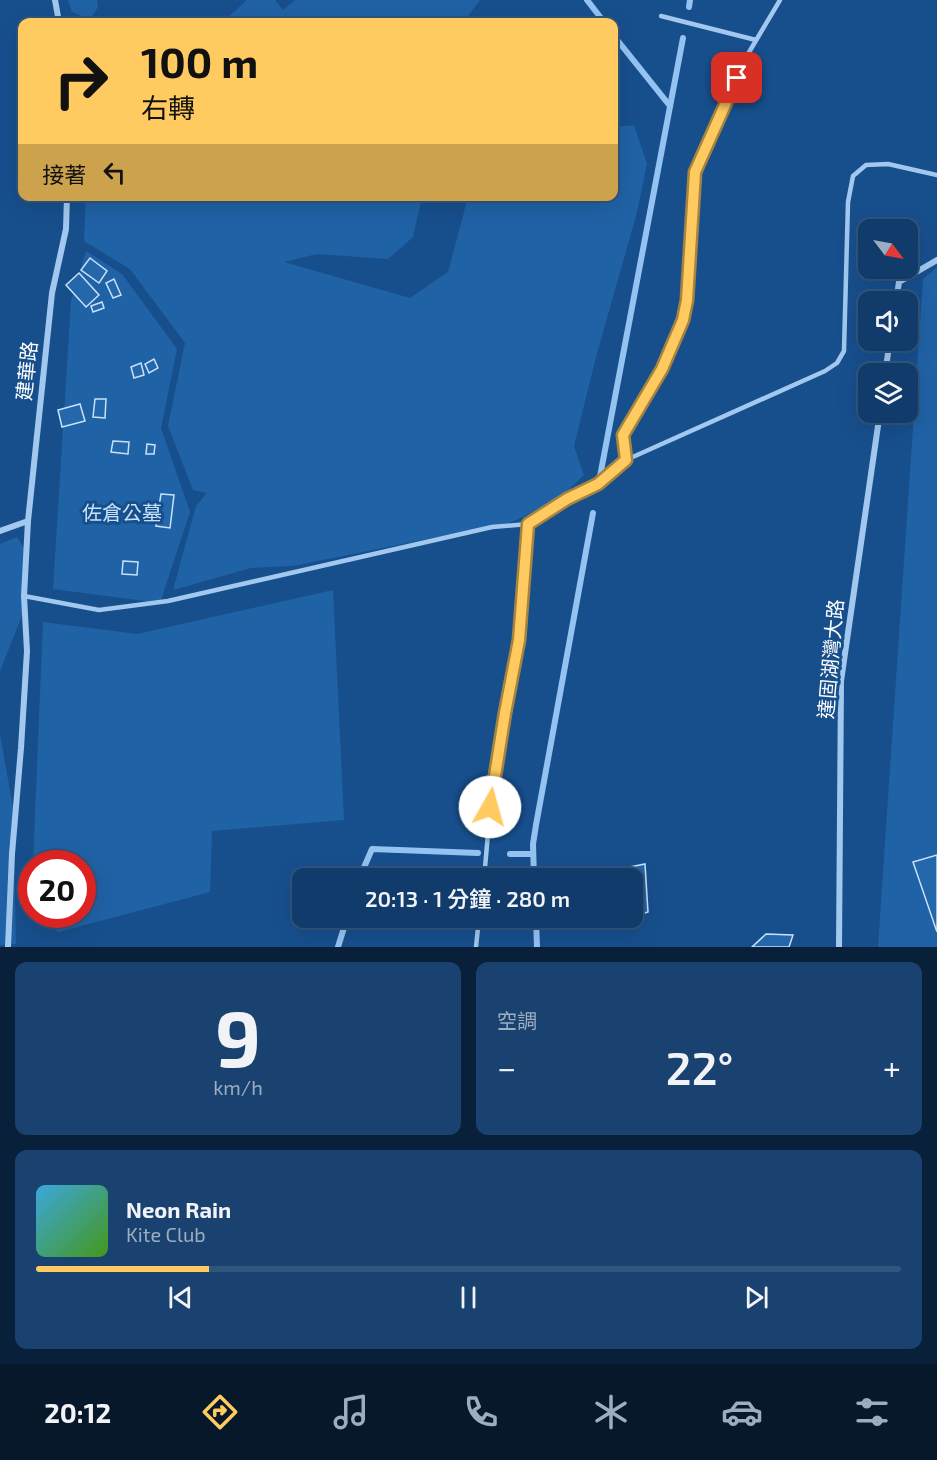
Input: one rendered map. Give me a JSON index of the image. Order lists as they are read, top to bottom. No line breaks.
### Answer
{"streets":{"street":["建華路","達固湖灣大路"]},"parks":["佐倉公墓"],"north":"bottom right","page":{"turn":["100 m","右轉"],"then":"接著","limit":"20","trip":"20:13 · 1 分鐘 · 280 m","tile":[["9","km/h"],"空調"],"heat":["−","22°","+"],"song":["Neon Rain","Kite Club"],"tabs":"20:12"}}
